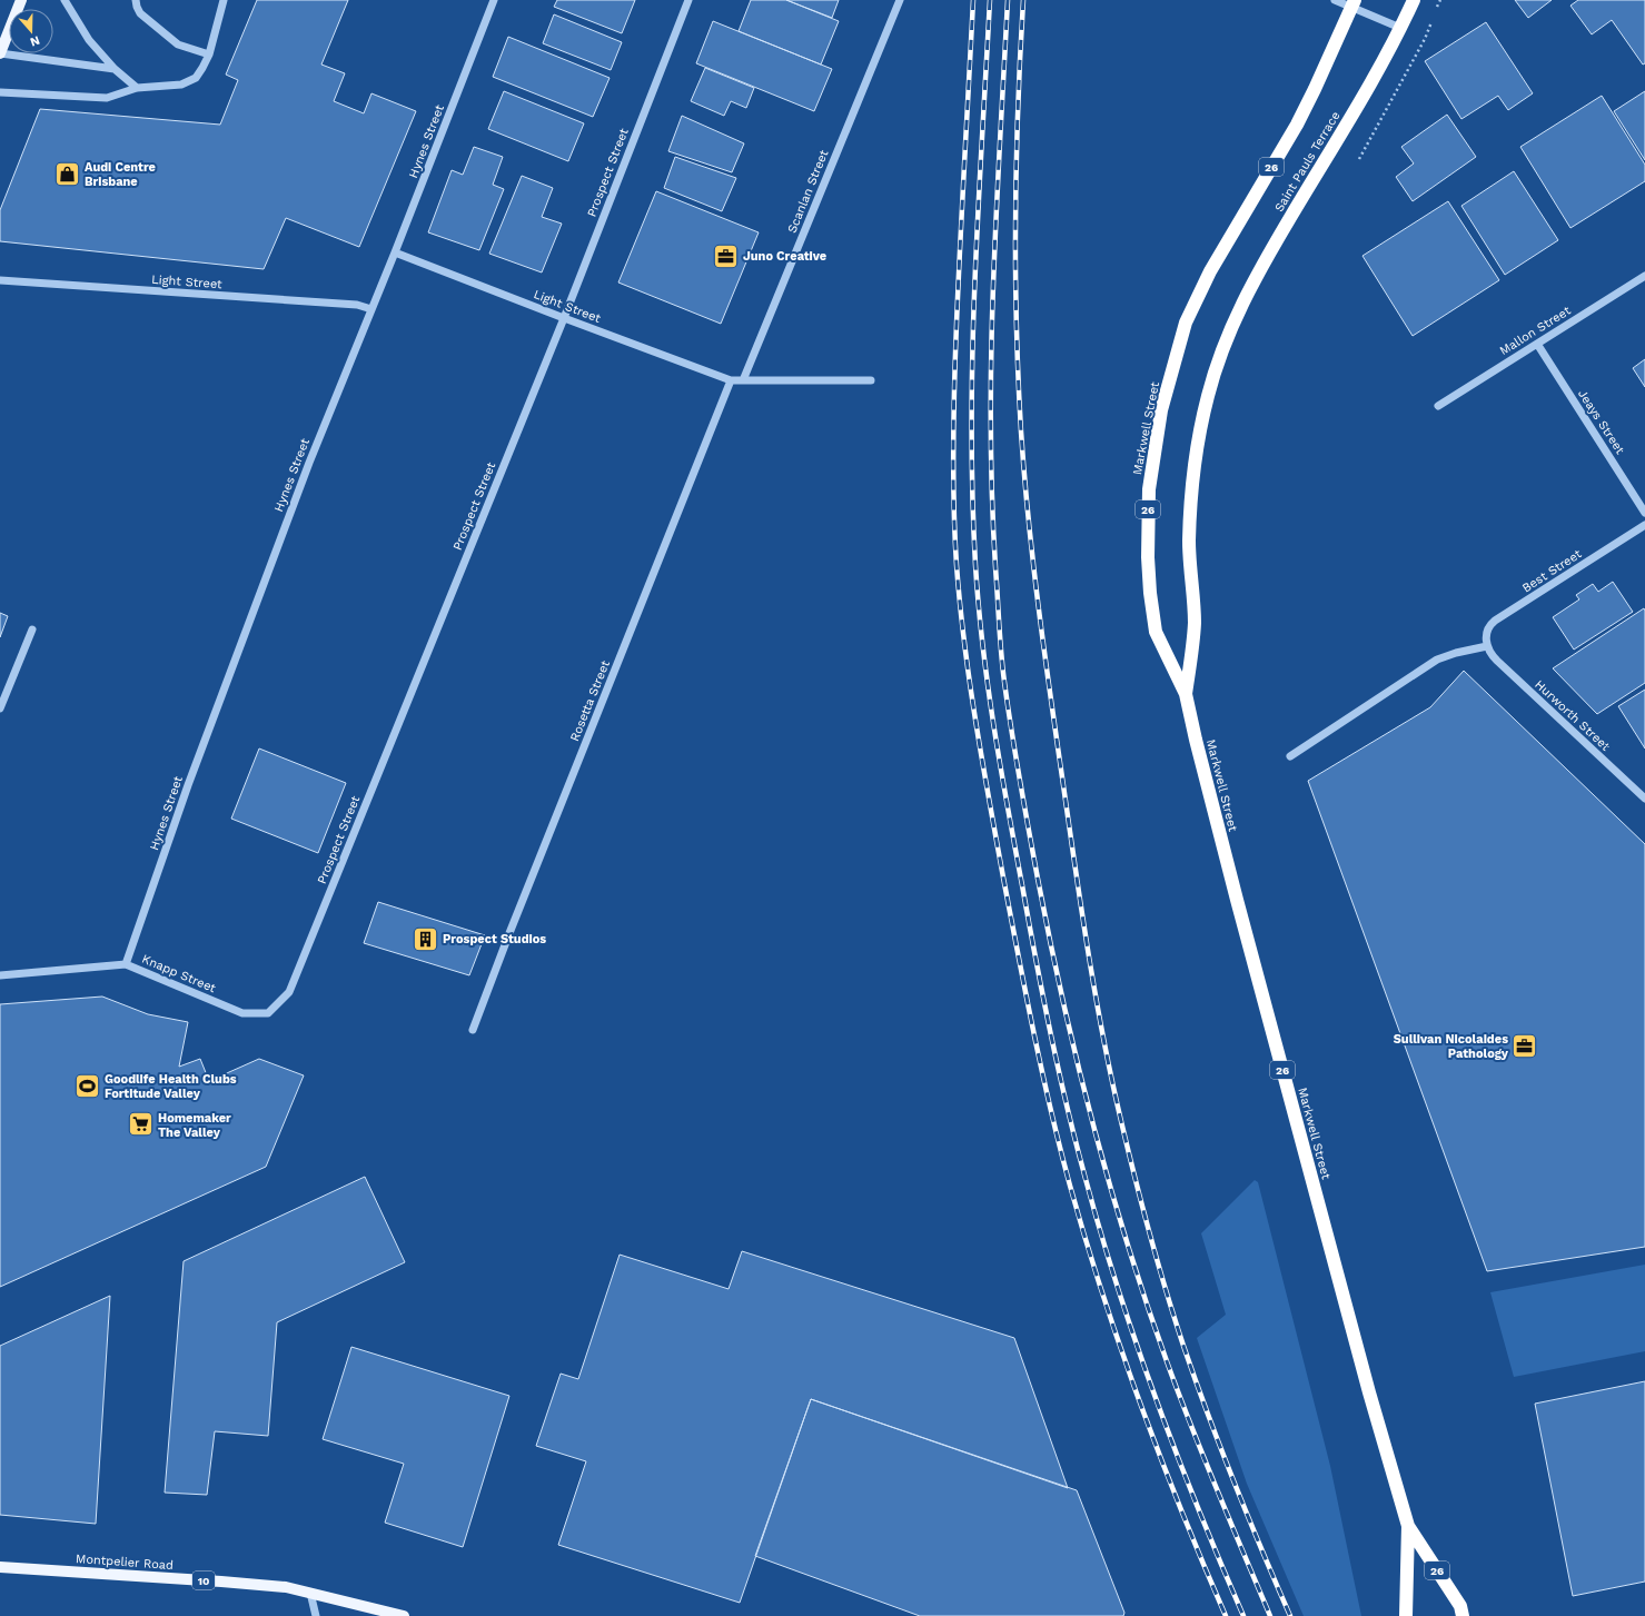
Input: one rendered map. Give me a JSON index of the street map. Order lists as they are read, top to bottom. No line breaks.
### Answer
{"streets":{"highway":["Saint Pauls Terrace","26","Markwell Street"],"main road":["Montpelier Road","10"],"street":["Hynes Street","Prospect Street","Scanlan Street","Light Street","Mallon Street","Jeays Street","Best Street","Rosetta Street","Hurworth Street","Knapp Street"]},"crossings":[["Hynes Street","Light Street"],["Hynes Street","Knapp Street"],["Saint Pauls Terrace","Markwell Street"],["Prospect Street","Light Street"],["Prospect Street","Knapp Street"],["Light Street","Rosetta Street"],["Mallon Street","Jeays Street"],["Best Street","Hurworth Street"]],"places":{"shop":["Audi Centre Brisbane"],"office":["Juno Creative","Sullivan Nicolaides Pathology"],"building":["Prospect Studios"],"sports":["Goodlife Health Clubs Fortitude Valley"],"supermarket":["Homemaker The Valley"]},"north":"bottom"}
